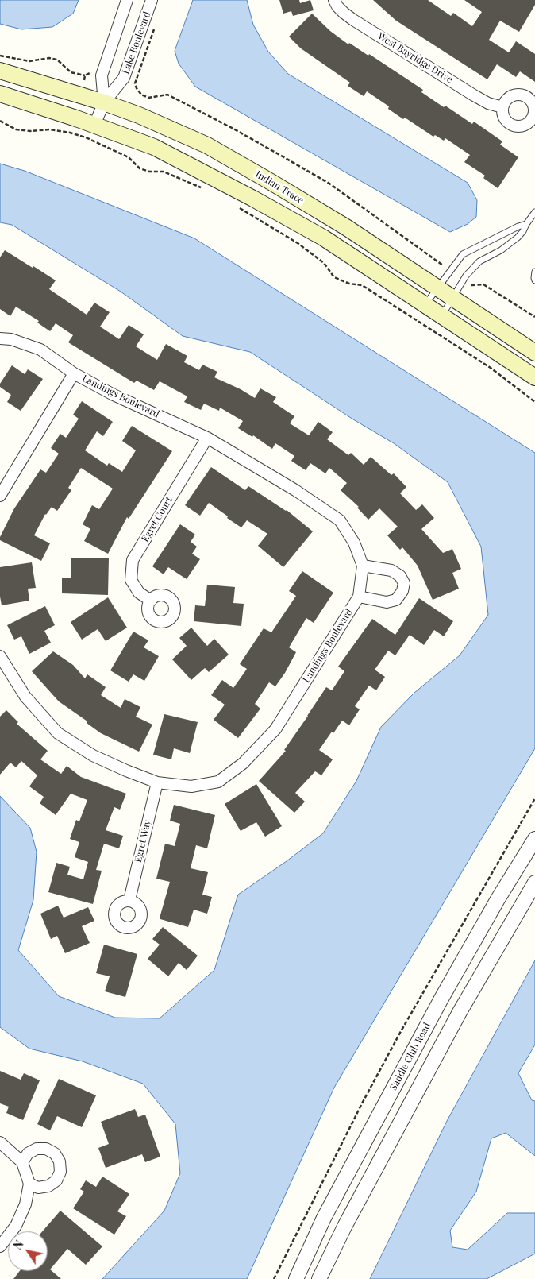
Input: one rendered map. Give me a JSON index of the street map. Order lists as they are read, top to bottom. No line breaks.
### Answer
{"streets":{"main road":["Indian Trace"],"street":["Lake Boulevard","West Bayridge Drive","Landings Boulevard","Egret Court","Egret Way","Saddle Club Road"]},"crossings":[["Lake Boulevard","Indian Trace"],["Landings Boulevard","Egret Court"],["Landings Boulevard","Egret Way"]],"north":"top left"}
